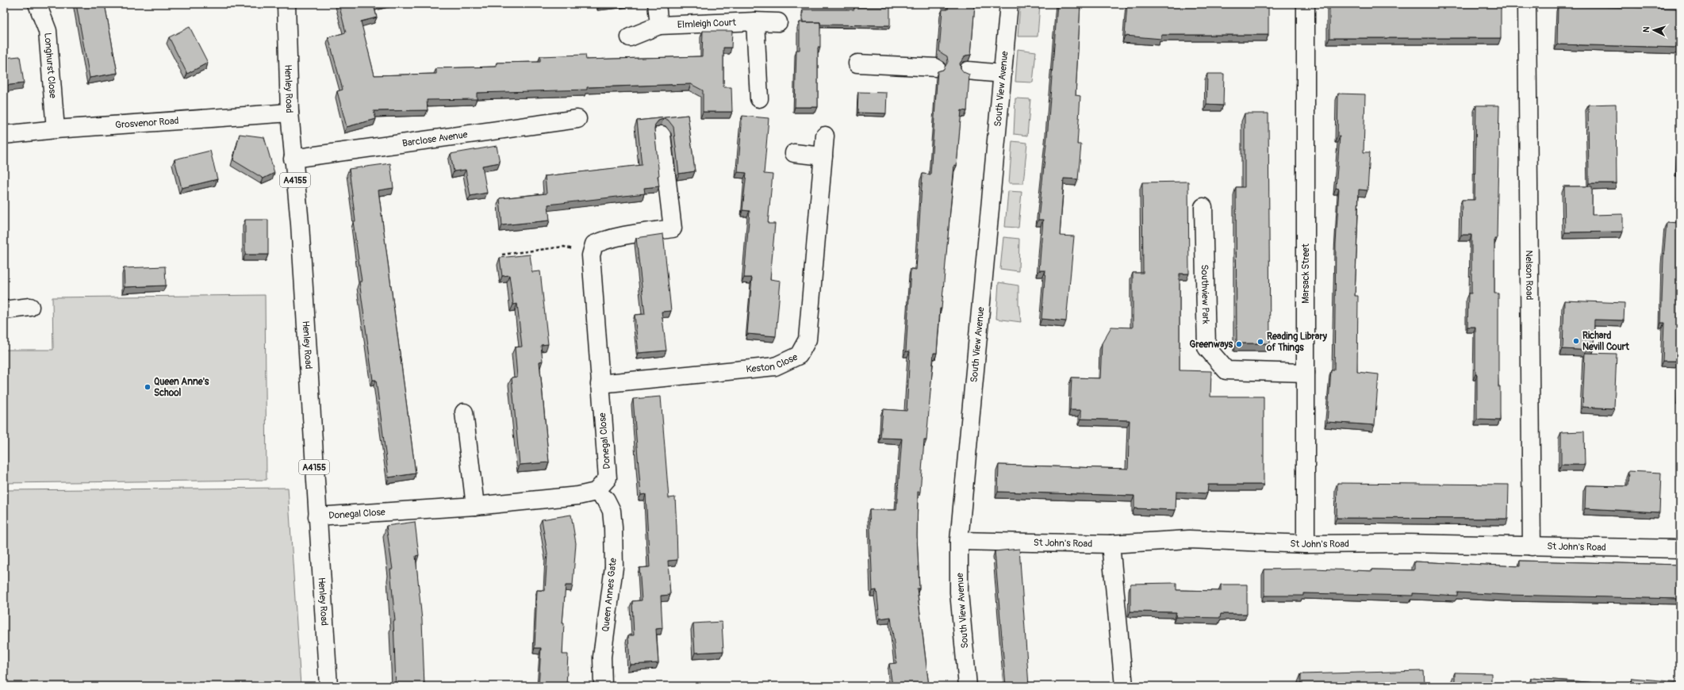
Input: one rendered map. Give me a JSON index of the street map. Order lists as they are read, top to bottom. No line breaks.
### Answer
{"streets":{"street":["Elmleigh Court","Longhurst Close","Henley Road","South View Avenue","Grosvenor Road","Barclose Avenue","A4155","Marsack Street","Nelson Road","Southview Park","Keston Close","Donegal Close","St John's Road","Queen Annes Gate"]},"crossings":[["Longhurst Close","Grosvenor Road"],["Henley Road","Grosvenor Road"],["Henley Road","Barclose Avenue"],["Henley Road","Donegal Close"],["South View Avenue","St John's Road"],["Marsack Street","Southview Park"],["Marsack Street","St John's Road"],["Nelson Road","St John's Road"],["Keston Close","Donegal Close"],["Donegal Close","Queen Annes Gate"]],"places":["Richard Nevill Court","Reading Library of Things","Greenways","Queen Anne's School"],"north":"left"}
